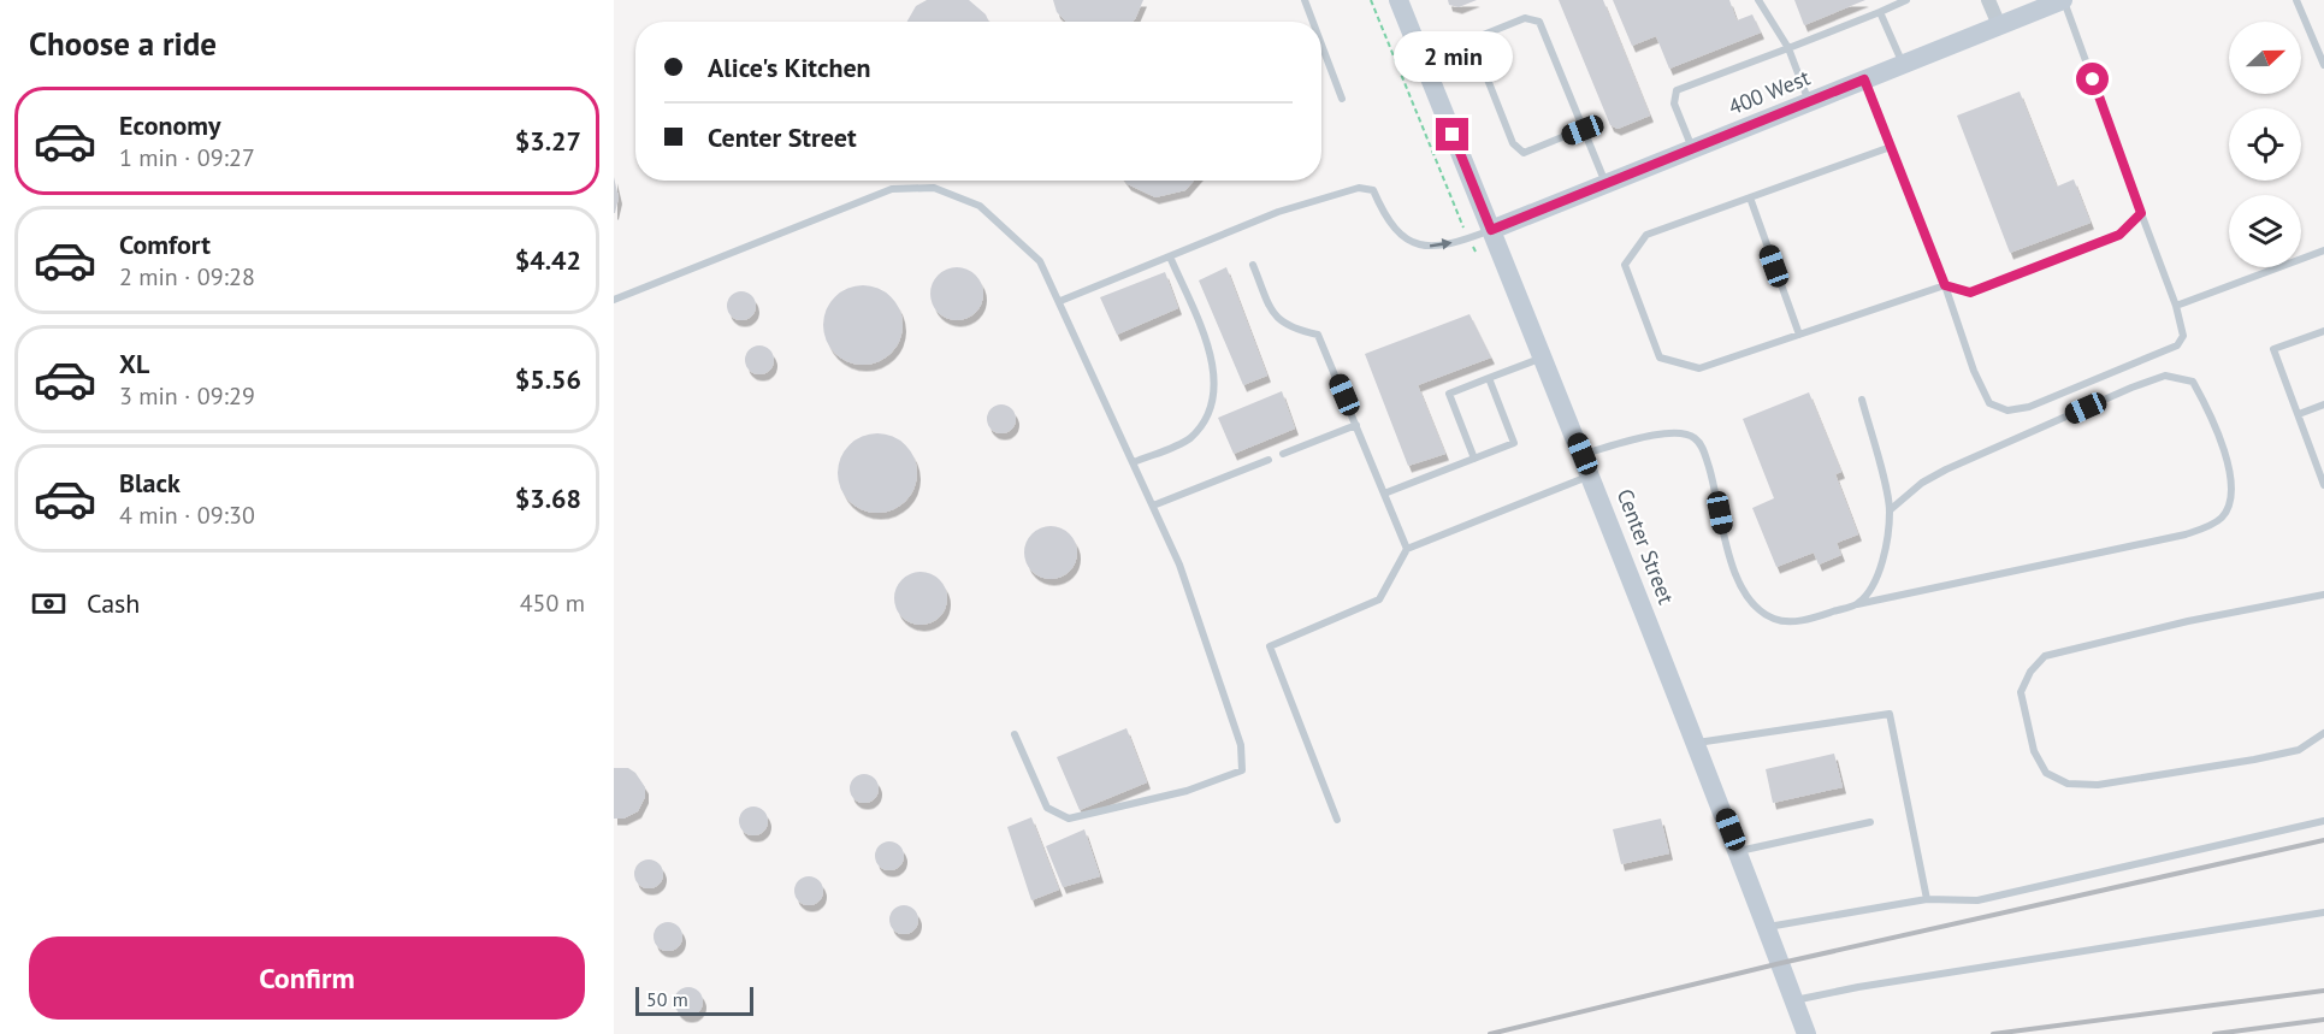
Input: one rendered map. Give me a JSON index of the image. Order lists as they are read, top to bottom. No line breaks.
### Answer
{"streets":{"main road":["400 West","Center Street"]},"crossings":[["400 West","Center Street"]],"scale_bar":"50 m","north":"right","page":{"heading":"Choose a ride","banner":["Alice's Kitchen","Center Street"],"bubble":"2 min","list":[{"name":"Economy","note":"1 min · 09:27","value":"$3.27"},{"name":"Comfort","note":"2 min · 09:28","value":"$4.42"},{"name":"XL","note":"3 min · 09:29","value":"$5.56"},{"name":"Black","note":"4 min · 09:30","value":"$3.68"}],"pay":["Cash","450 m"],"buttons":"Confirm","scale":"50 m"}}
